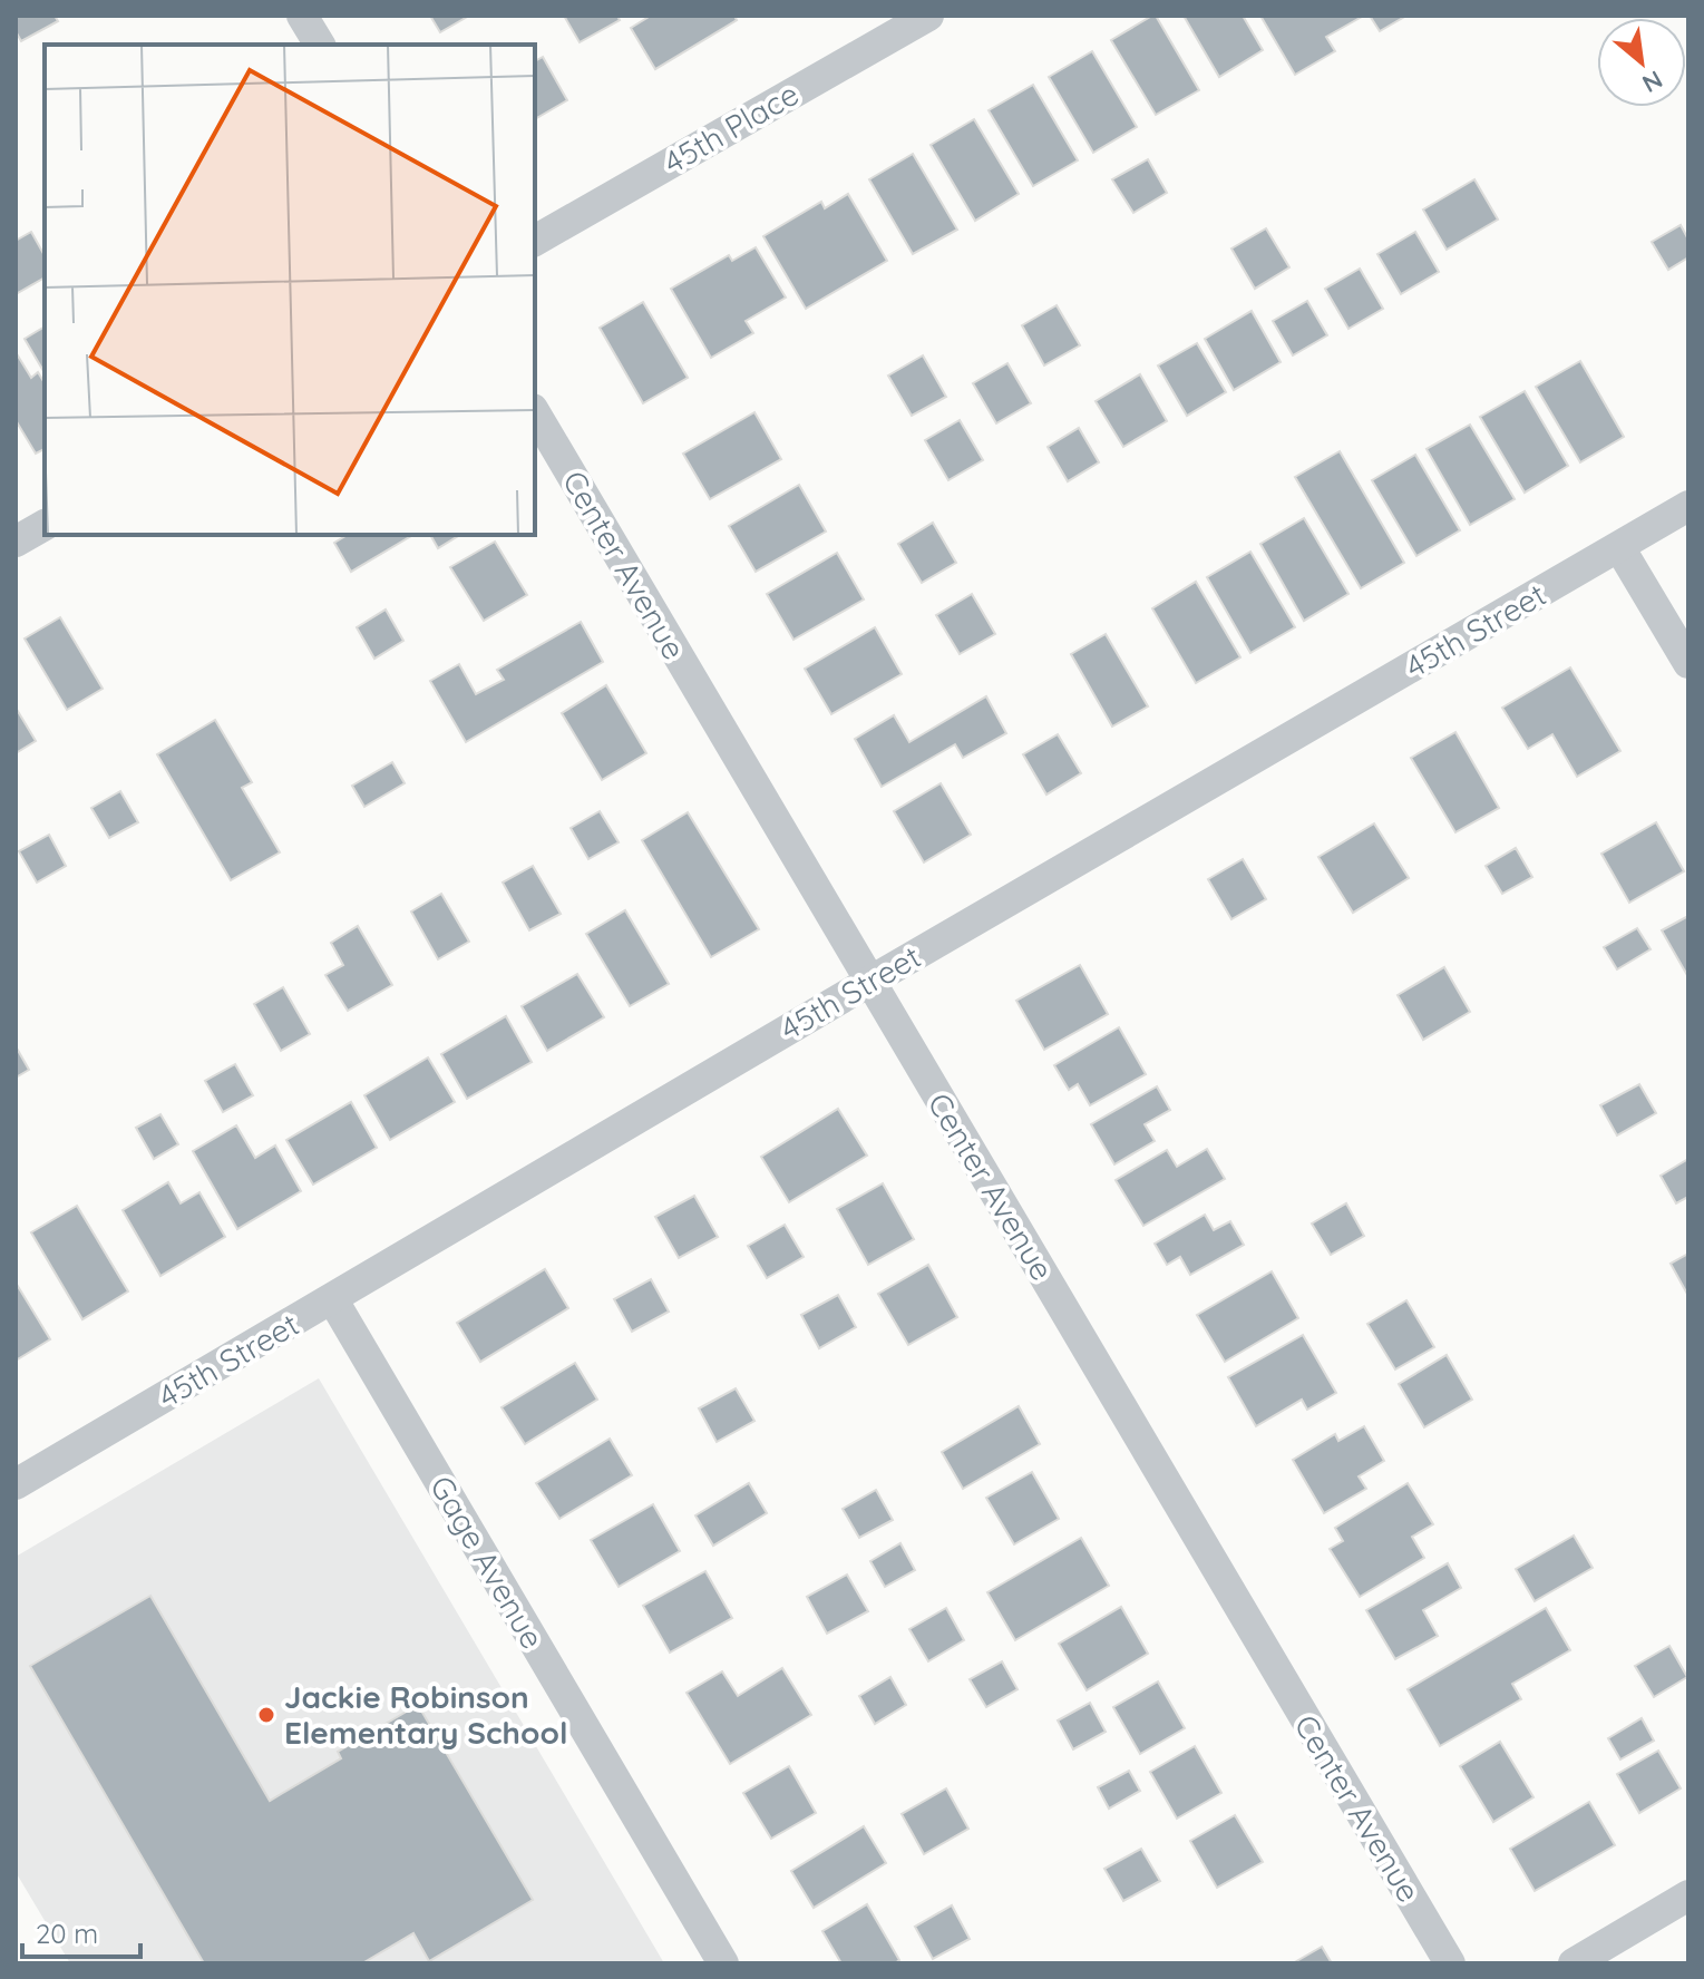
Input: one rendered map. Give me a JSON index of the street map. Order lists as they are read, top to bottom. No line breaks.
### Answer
{"streets":{"street":["45th Place","Center Avenue","45th Street","Gage Avenue"]},"crossings":[["Center Avenue","45th Street"],["45th Street","Gage Avenue"]],"places":["Jackie Robinson Elementary School"],"scale_bar":"20 m","north":"bottom right"}
